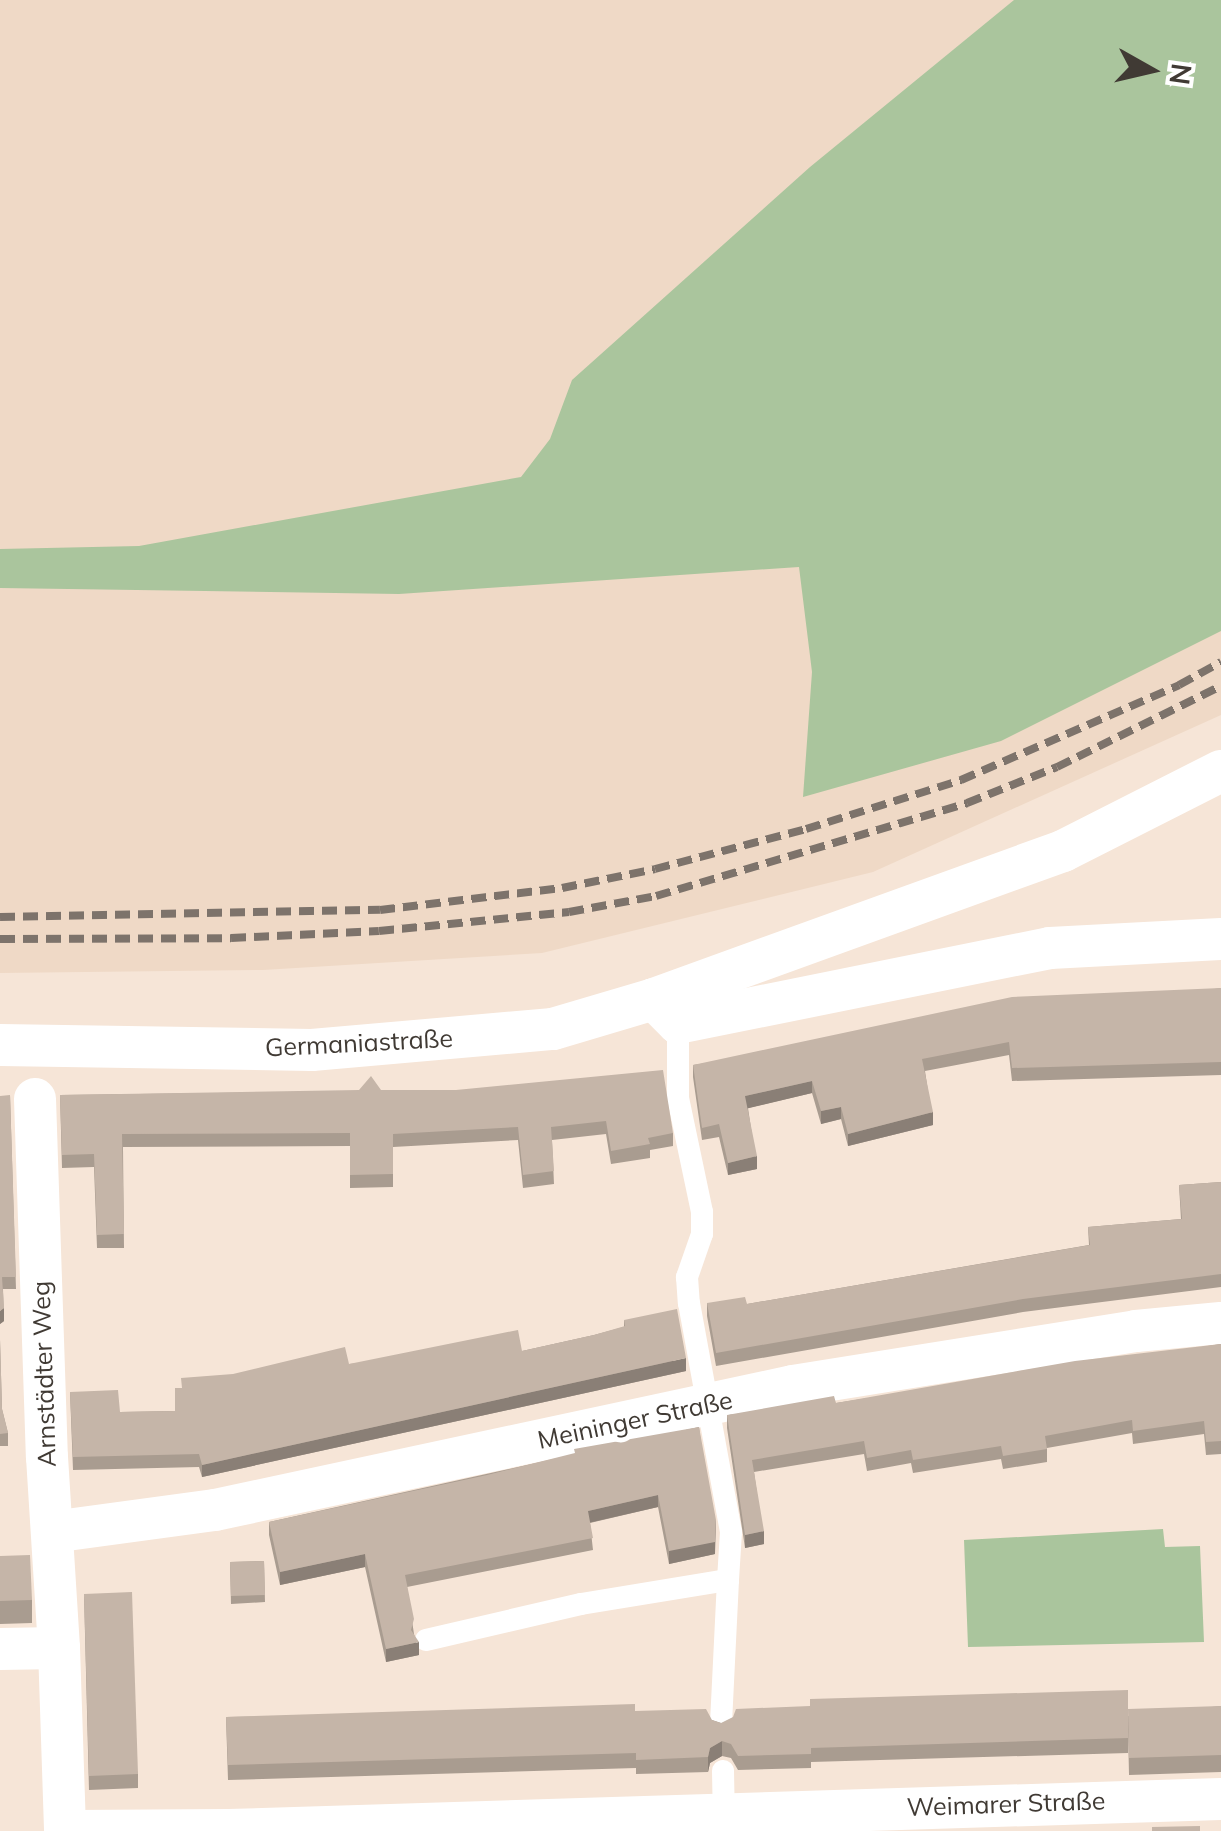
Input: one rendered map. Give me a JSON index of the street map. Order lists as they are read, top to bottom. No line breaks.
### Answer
{"streets":{"street":["Germaniastraße","Arnstädter Weg","Meininger Straße","Weimarer Straße"]},"crossings":[["Arnstädter Weg","Meininger Straße"],["Arnstädter Weg","Weimarer Straße"]],"north":"right"}
